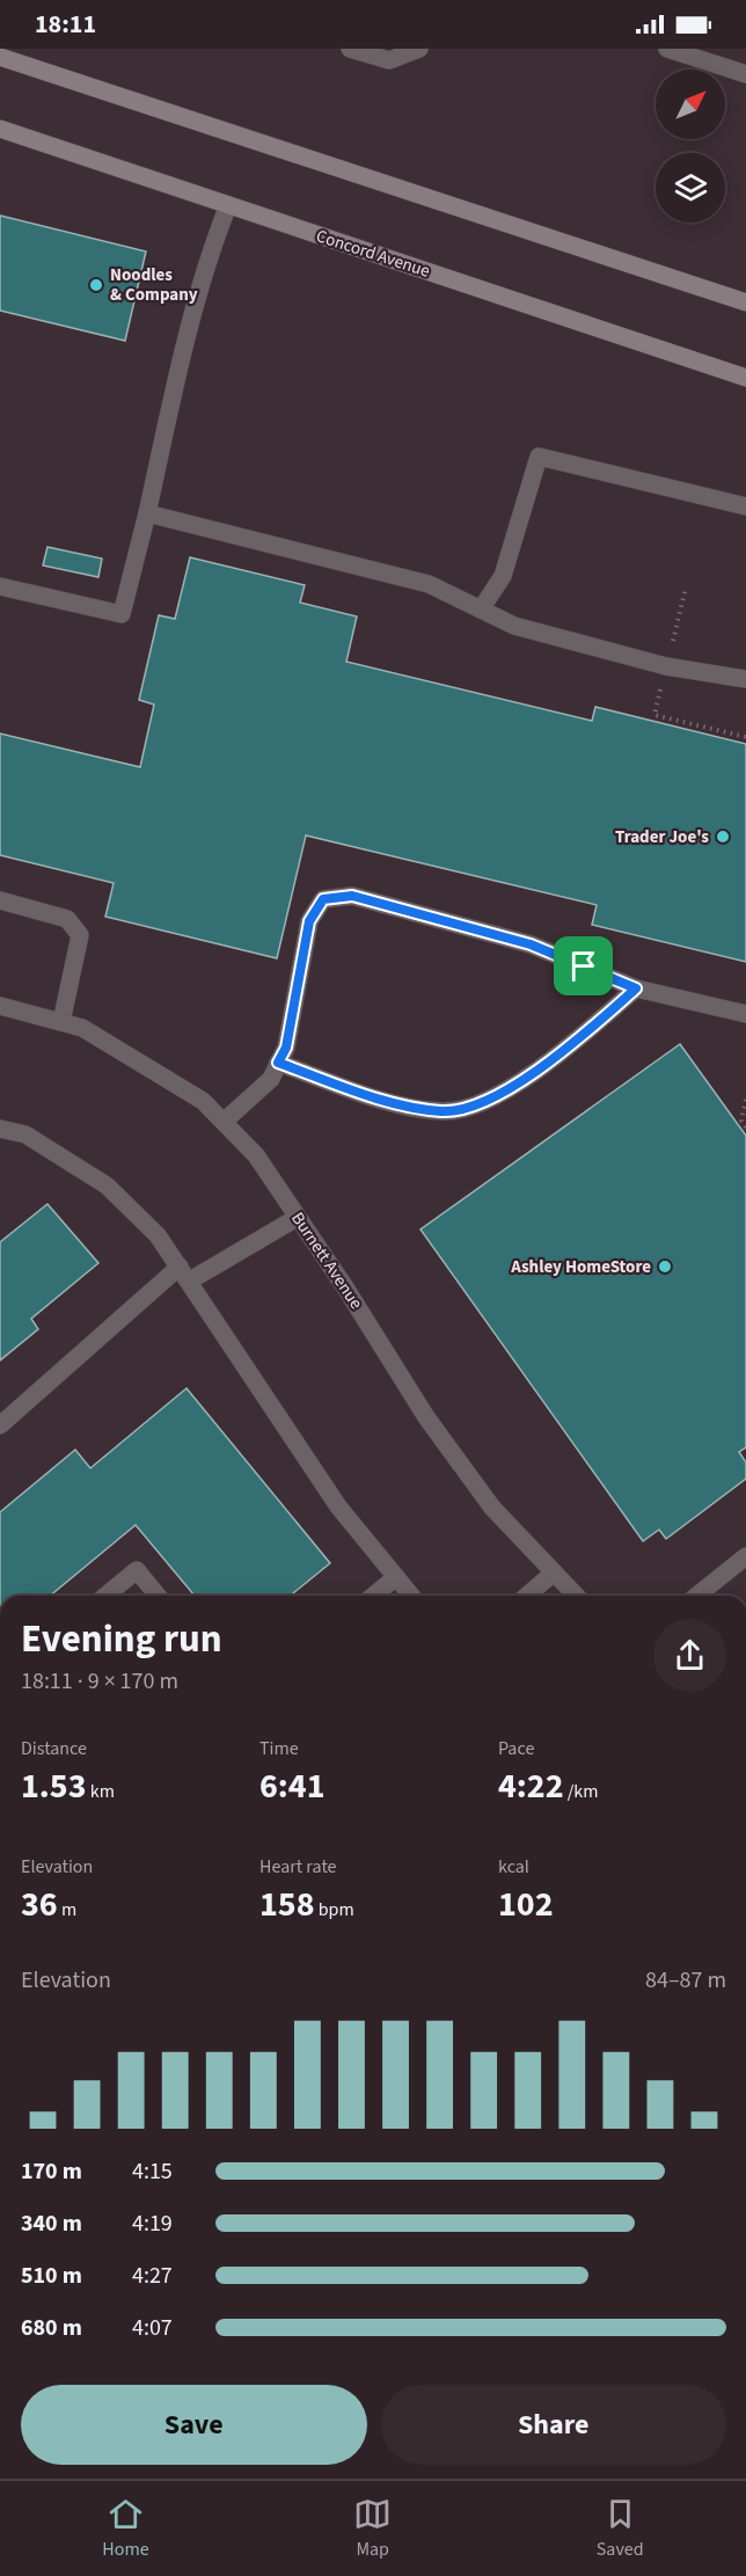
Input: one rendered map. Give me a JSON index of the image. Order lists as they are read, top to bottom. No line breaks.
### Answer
{"streets":{"main road":["Concord Avenue"],"street":["Burnett Avenue"]},"places":["Noodles & Company","Trader Joe's","Ashley HomeStore"],"north":"top right","page":{"status":"18:11","heading":["Evening run","18:11 · 9 × 170 m"],"stats":[["Distance","1.53 km"],["Time","6:41"],["Pace","4:22 /km"],["Elevation","36 m"],["Heart rate","158 bpm"],["kcal","102"]],"chart":["Elevation","84–87 m"],"list":[{"name":"170 m","note":"4:15"},{"name":"340 m","note":"4:19"},{"name":"510 m","note":"4:27"},{"name":"680 m","note":"4:07"}],"buttons":["Save","Share"],"tabs":["Home","Map","Saved"]}}
